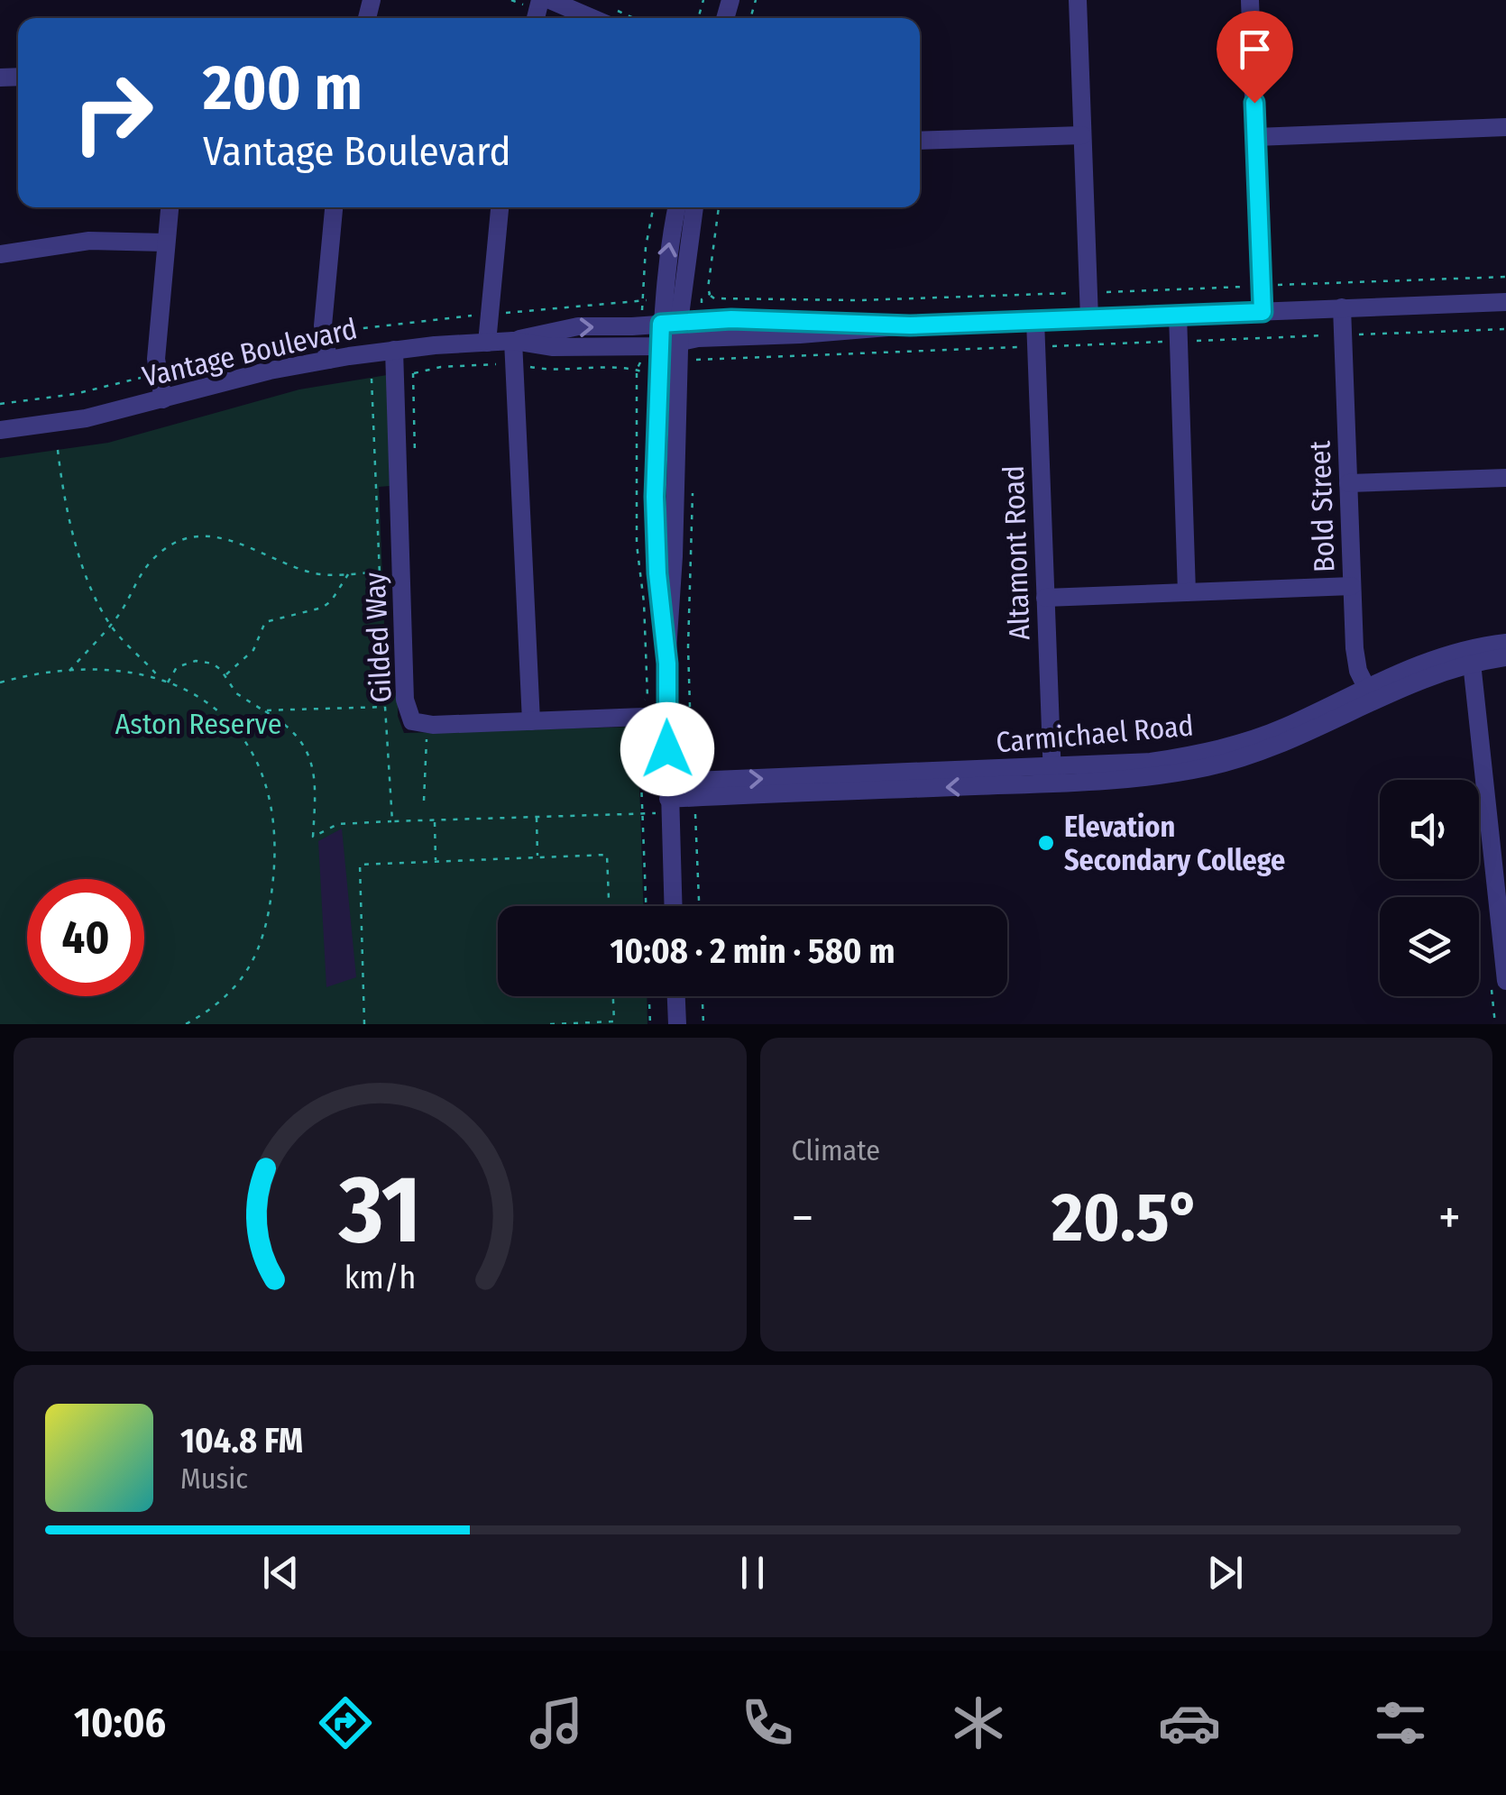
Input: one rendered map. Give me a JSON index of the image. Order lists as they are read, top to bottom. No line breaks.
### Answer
{"streets":{"street":["Vantage Boulevard","Bold Street","Altamont Road","Gilded Way","Carmichael Road"]},"crossings":[["Vantage Boulevard","Bold Street"],["Vantage Boulevard","Altamont Road"],["Vantage Boulevard","Gilded Way"],["Bold Street","Carmichael Road"],["Altamont Road","Carmichael Road"]],"parks":["Aston Reserve"],"places":["Elevation Secondary College"],"page":{"turn":["200 m","Vantage Boulevard"],"limit":"40","trip":"10:08 · 2 min · 580 m","tile":"Climate","heat":["−","20.5°","+"],"song":["104.8 FM","Music"],"tabs":"10:06","gauge":["31","km/h"]}}
